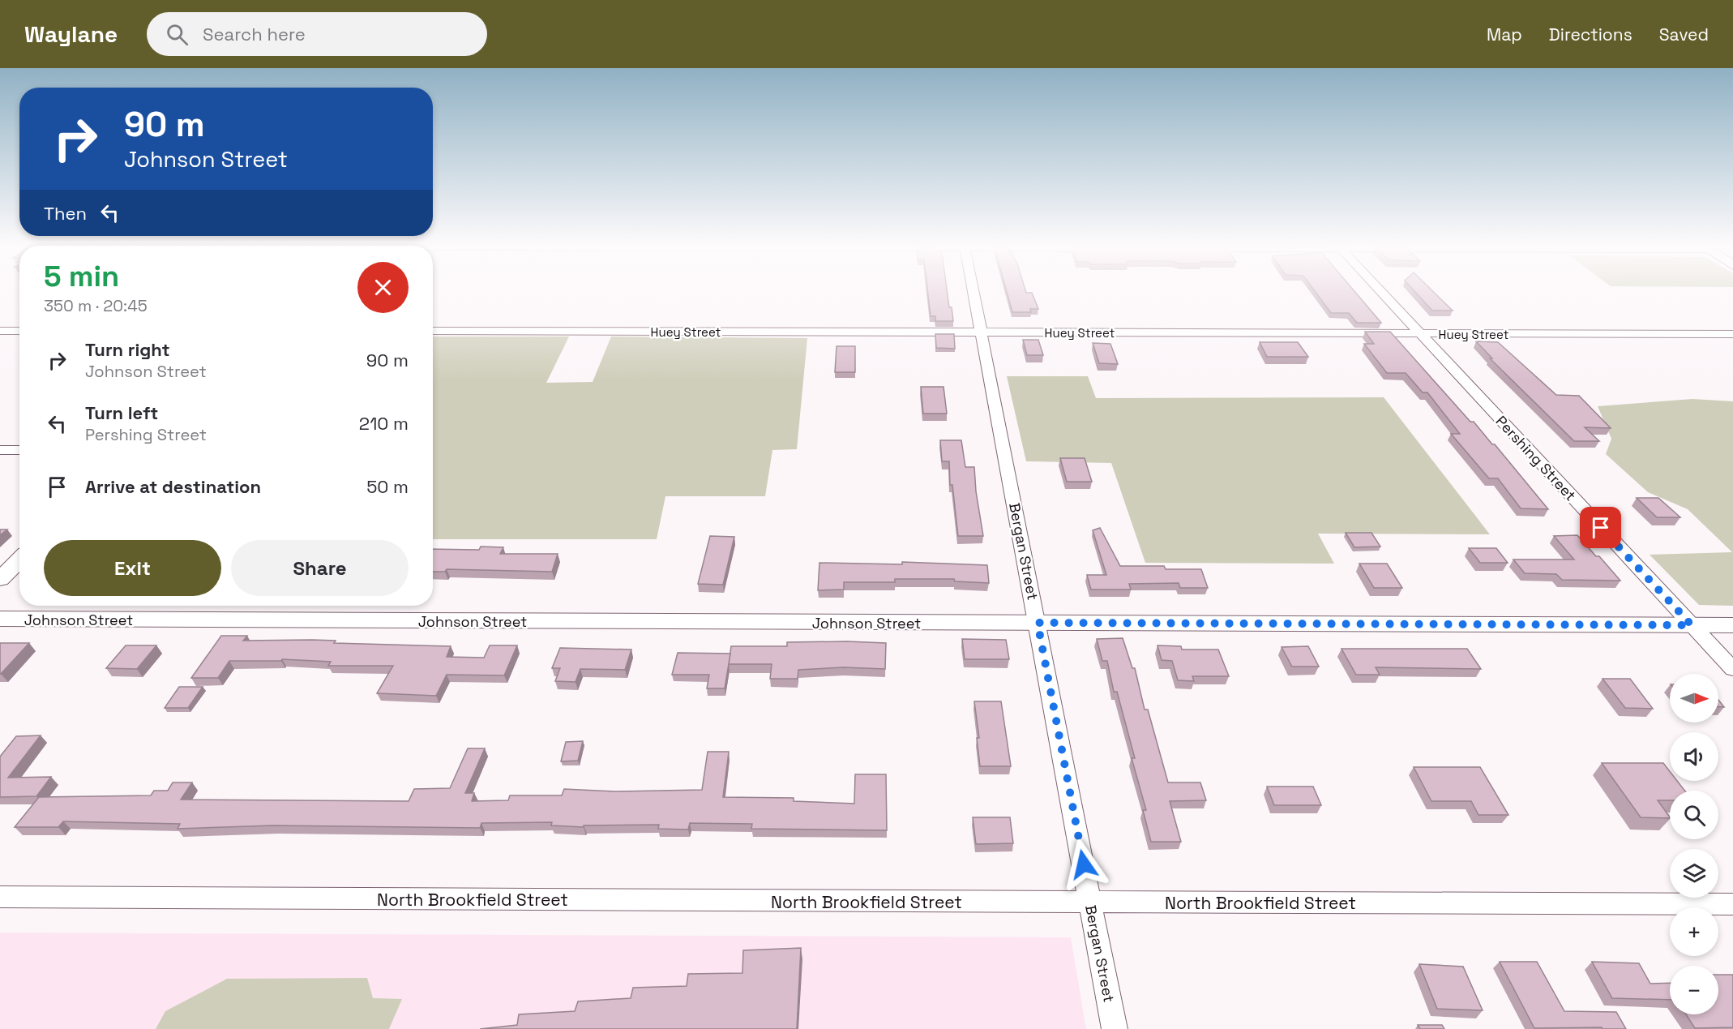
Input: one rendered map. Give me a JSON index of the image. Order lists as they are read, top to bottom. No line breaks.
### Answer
{"streets":{"street":["Huey Street","Pershing Street","Bergan Street","Johnson Street","North Brookfield Street"]},"crossings":[["Huey Street","Pershing Street"],["Huey Street","Bergan Street"],["Pershing Street","Johnson Street"],["Bergan Street","Johnson Street"],["Bergan Street","North Brookfield Street"]],"north":"right","page":{"header":"Waylane","search":"Search here","nav":["Map","Directions","Saved"],"turn":["90 m","Johnson Street"],"then":"Then","heading":["5 min","350 m · 20:45"],"list":[{"name":"Turn right","note":"Johnson Street","value":"90 m"},{"name":"Turn left","note":"Pershing Street","value":"210 m"},{"name":"Arrive at destination","value":"50 m"}],"buttons":["Exit","Share"],"map_buttons":["+","−"]}}
